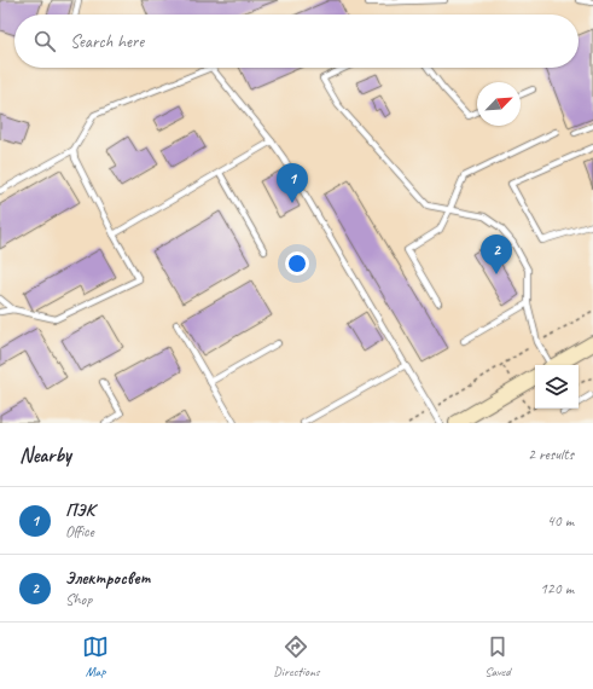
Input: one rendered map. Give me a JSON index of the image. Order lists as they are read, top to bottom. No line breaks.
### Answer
{"north":"top right","page":{"search":"Search here","pins":["1","2"],"heading":["Nearby","2 results"],"list":[{"mark":"1","name":"ПЭК","note":"Office","value":"40 m"},{"mark":"2","name":"Электросвет","note":"Shop","value":"120 m"}],"nav":["Map","Directions","Saved"]}}
